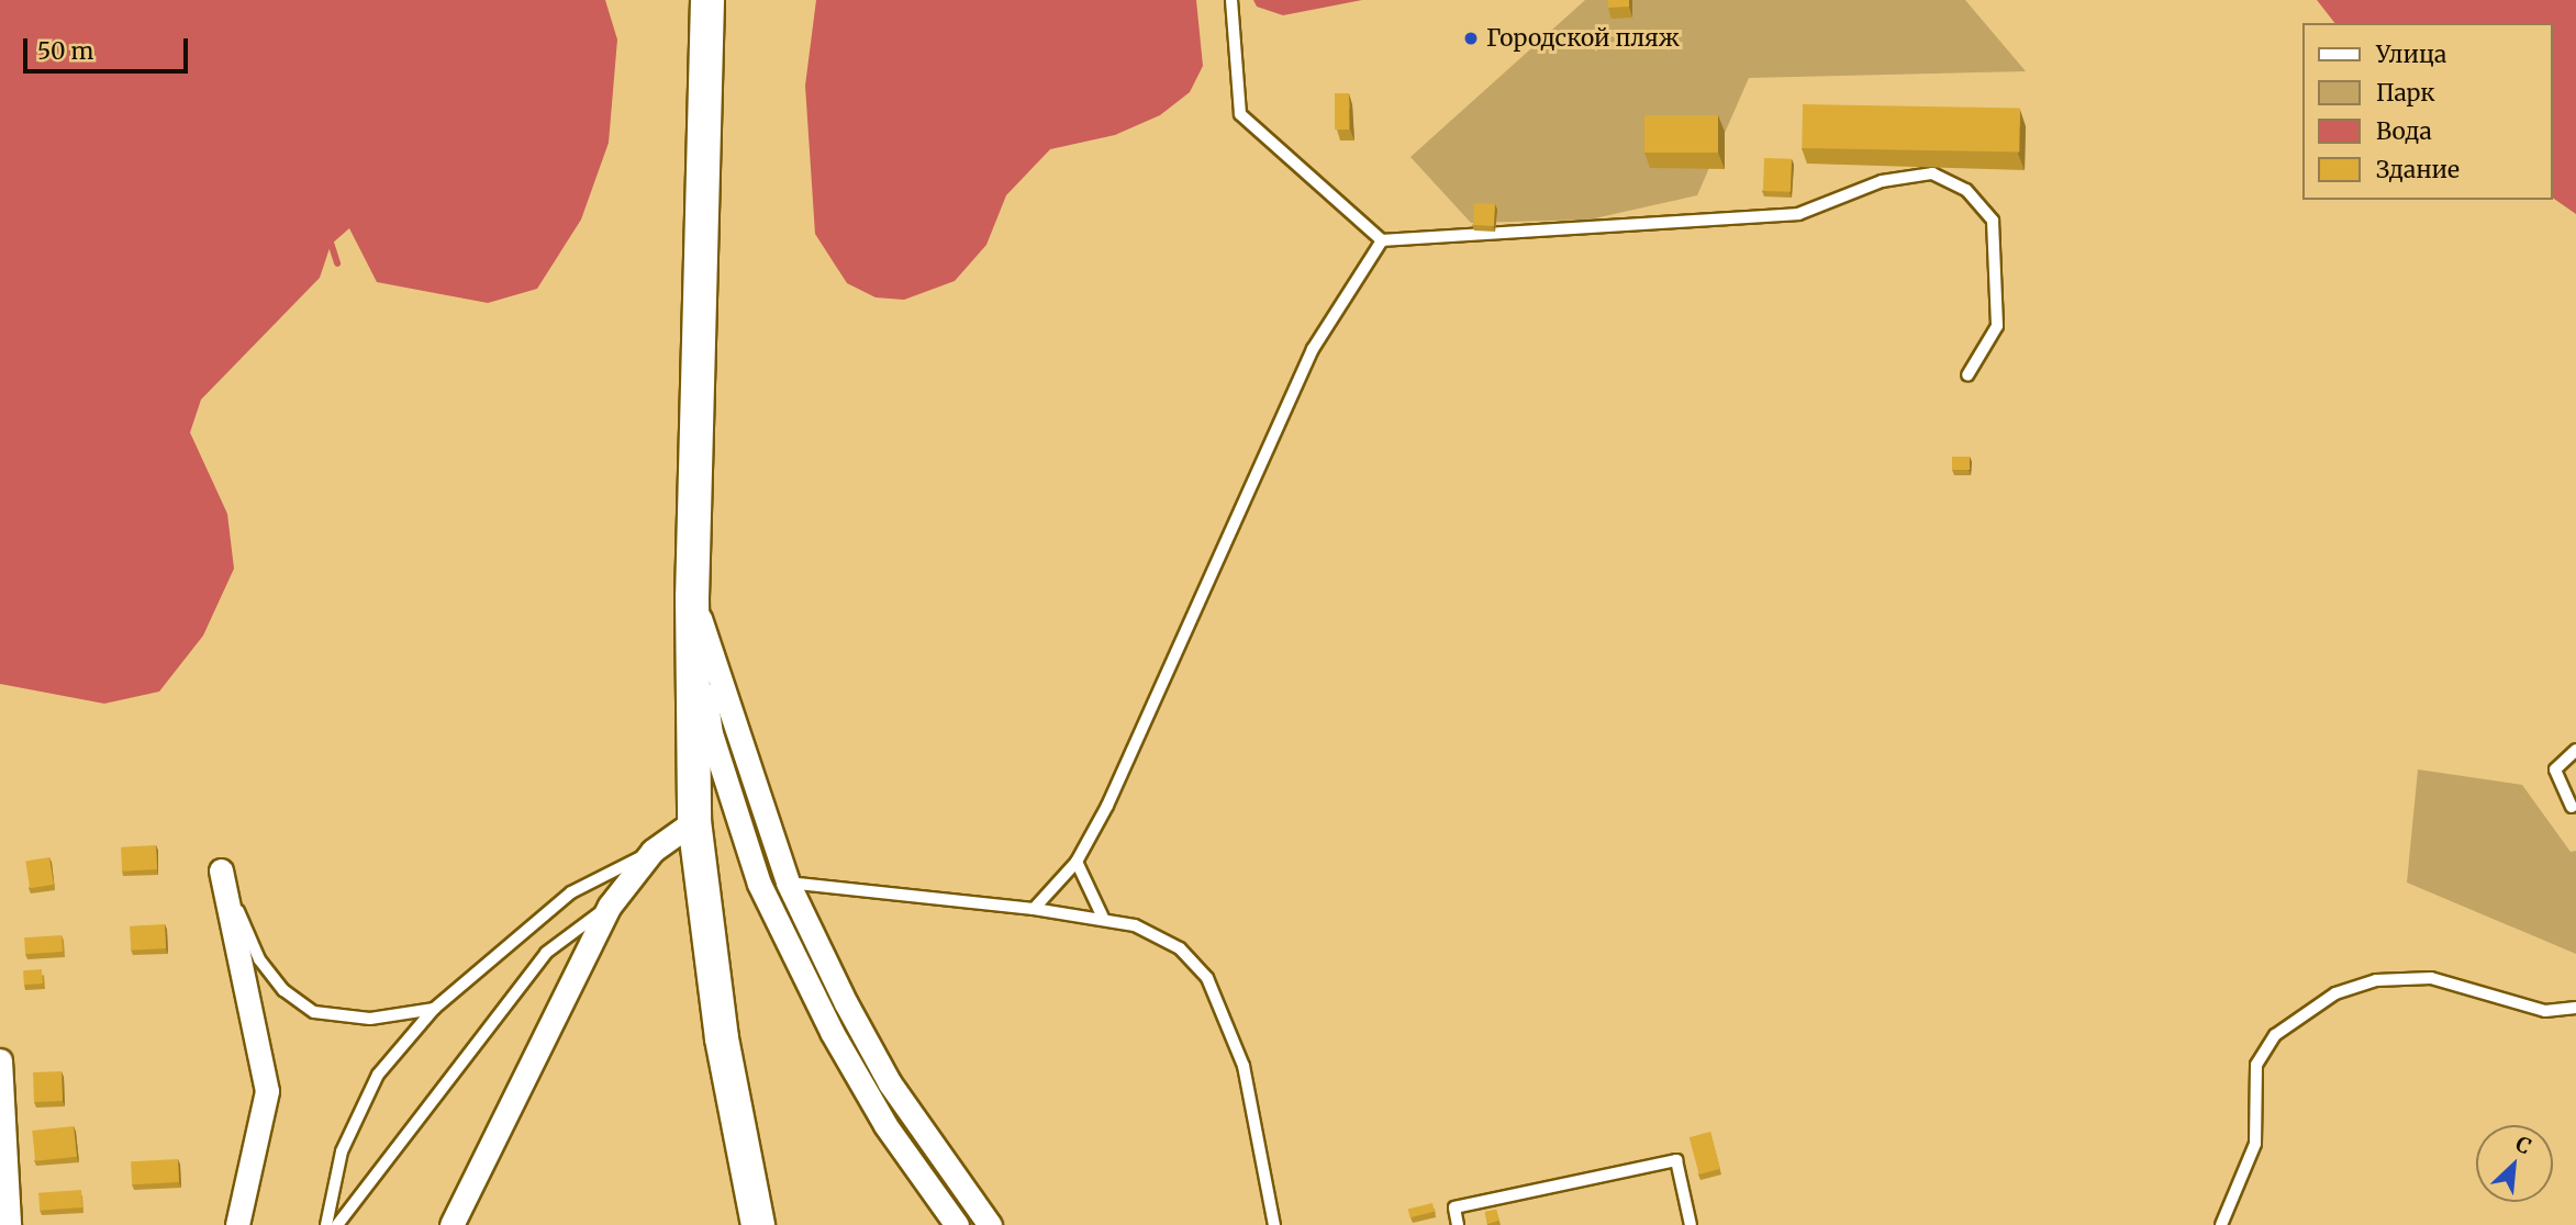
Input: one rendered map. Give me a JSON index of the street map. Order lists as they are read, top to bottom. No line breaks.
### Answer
{"places":["Городской пляж"],"legend":["Улица","Парк","Вода","Здание"],"scale_bar":"50 m","north":"top right"}
